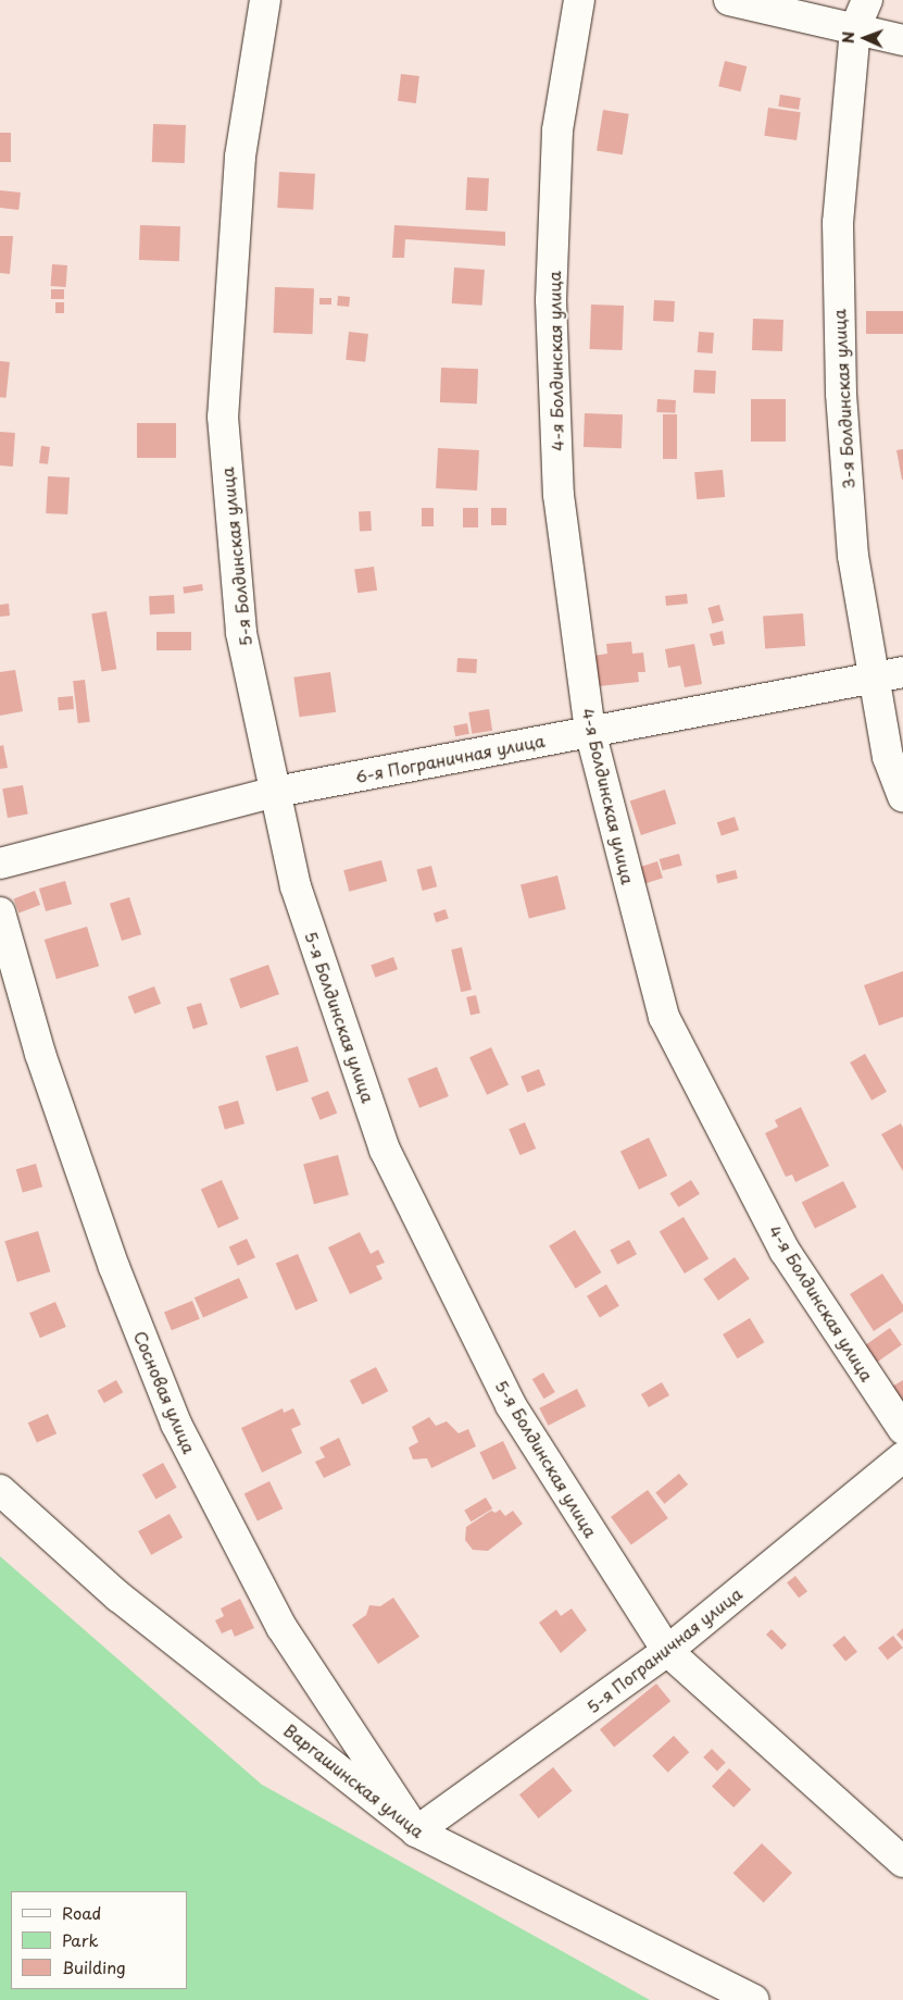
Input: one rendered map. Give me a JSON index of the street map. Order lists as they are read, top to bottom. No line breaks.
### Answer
{"streets":{"street":["4-я Болдинская улица","3-я Болдинская улица","5-я Болдинская улица","6-я Пограничная улица","Сосновая улица","5-я Пограничная улица","Варгашинская улица"]},"crossings":[["4-я Болдинская улица","6-я Пограничная улица"],["3-я Болдинская улица","6-я Пограничная улица"],["5-я Болдинская улица","6-я Пограничная улица"],["5-я Болдинская улица","5-я Пограничная улица"],["Сосновая улица","5-я Пограничная улица"],["Сосновая улица","Варгашинская улица"],["5-я Пограничная улица","Варгашинская улица"]],"legend":["Road","Park","Building"],"north":"left"}
